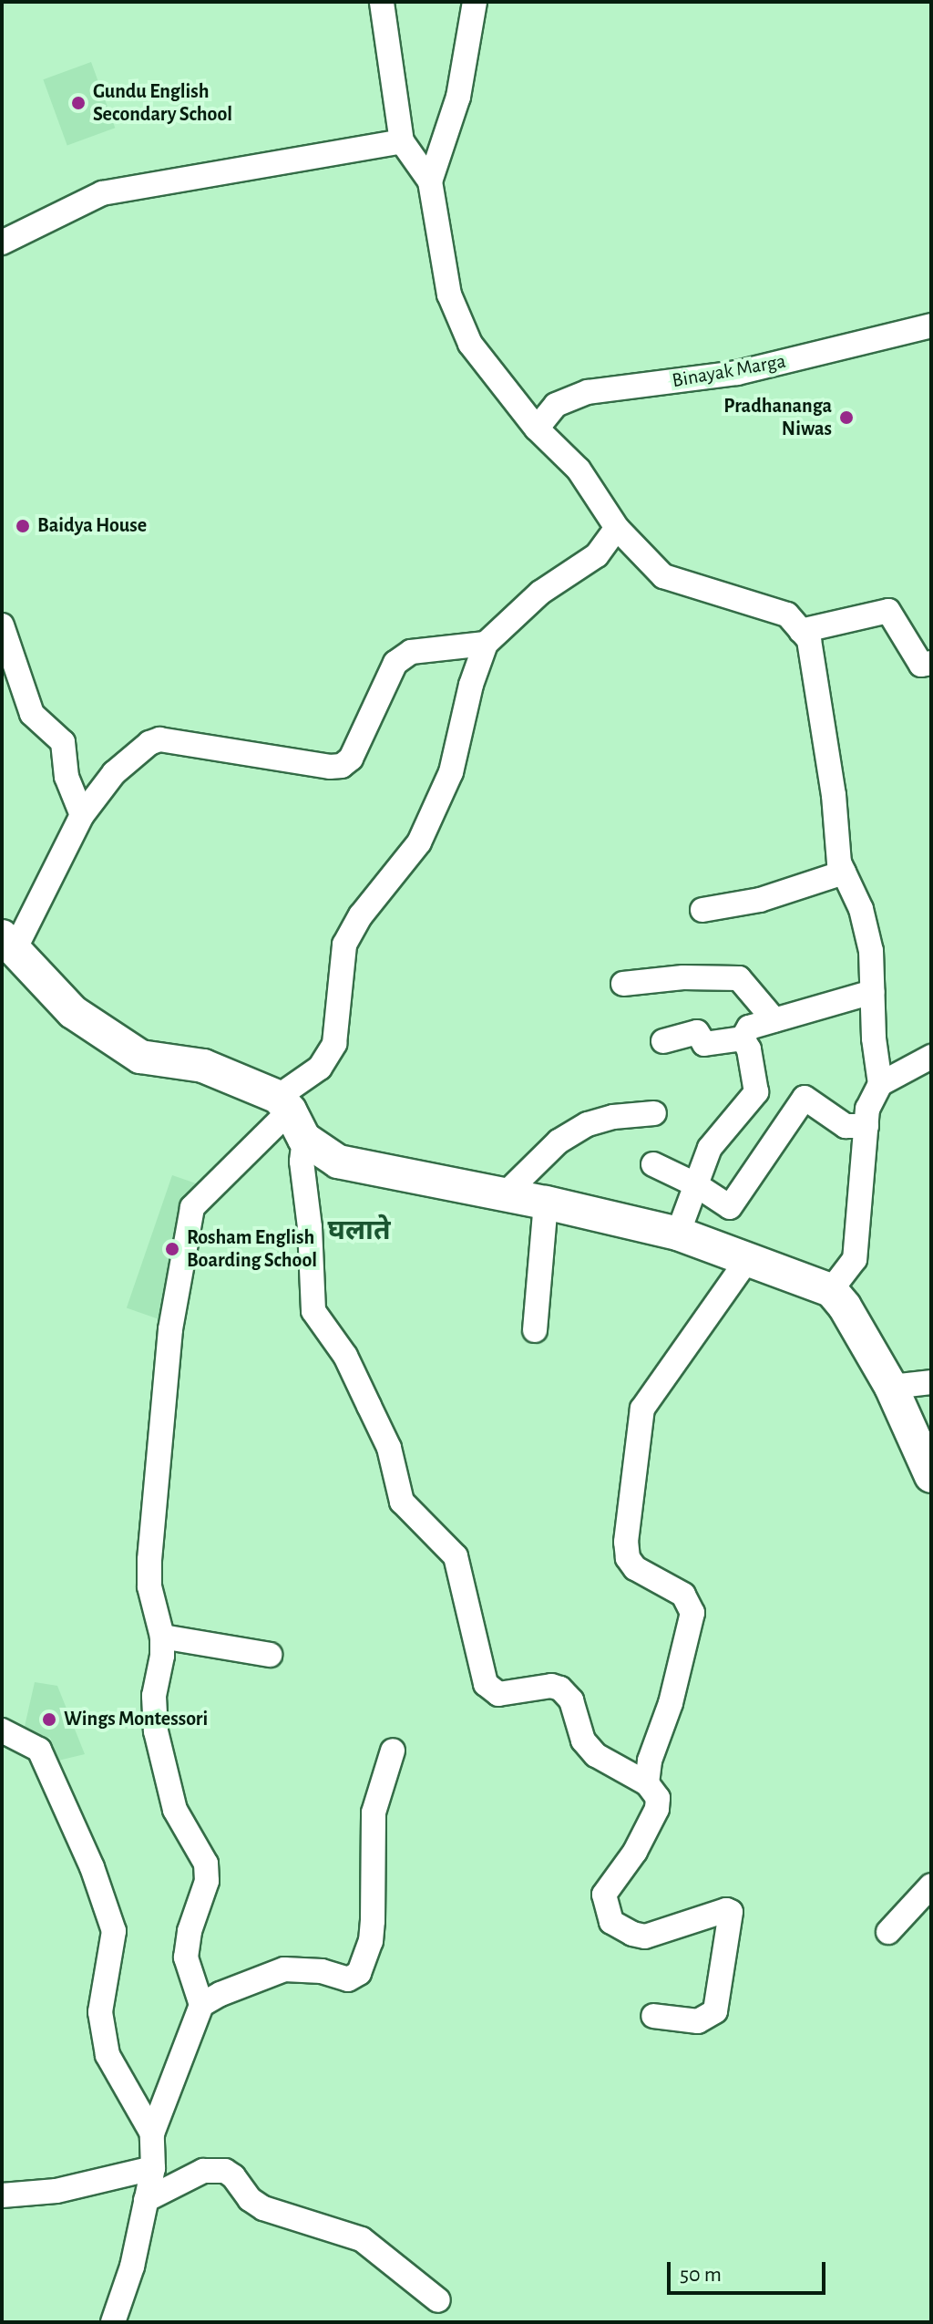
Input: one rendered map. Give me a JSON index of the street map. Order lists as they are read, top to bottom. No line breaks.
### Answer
{"streets":{"street":["Binayak Marga"]},"districts":["घलाते"],"places":["Gundu English Secondary School","Pradhananga Niwas","Baidya House","Rosham English Boarding School","Wings Montessori"],"scale_bar":"50 m"}
